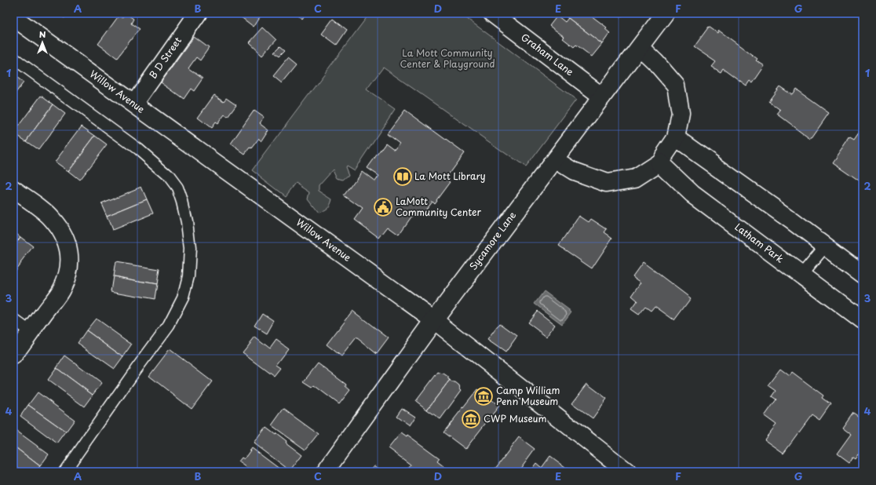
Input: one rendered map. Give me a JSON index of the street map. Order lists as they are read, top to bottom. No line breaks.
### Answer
{"streets":{"street":["Graham Lane","B D Street","Willow Avenue","Sycamore Lane","Latham Park"]},"crossings":[["Graham Lane","Sycamore Lane"],["B D Street","Willow Avenue"],["Willow Avenue","Sycamore Lane"]],"parks":["La Mott Community Center & Playground"],"places":{"library":["La Mott Library"],"public building":["LaMott Community Center"],"museum":["Camp William Penn Museum","CWP Museum"]},"north":"top","grid":{"columns":["A","B","C","D","E","F","G"],"rows":["1","2","3","4"]}}
